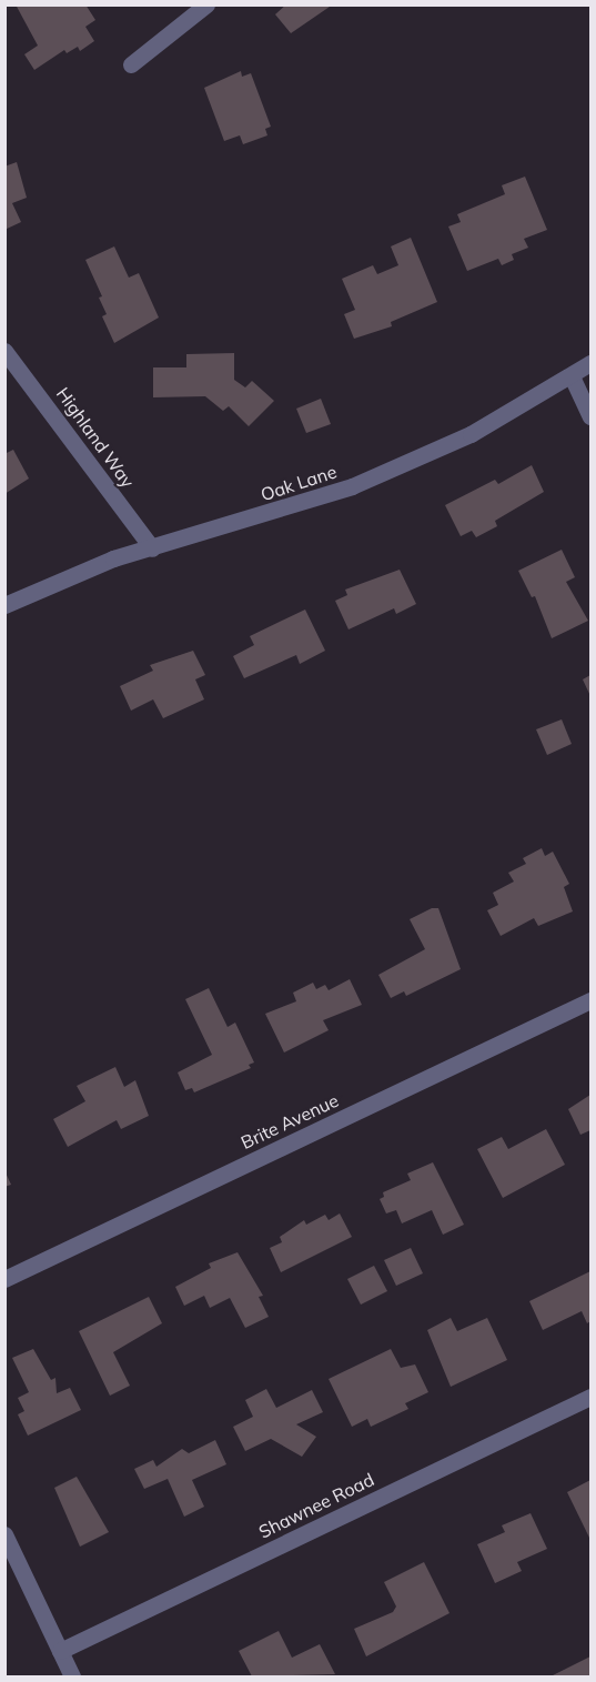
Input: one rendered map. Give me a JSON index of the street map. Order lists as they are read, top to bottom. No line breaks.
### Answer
{"streets":{"street":["Highland Way","Oak Lane","Brite Avenue","Shawnee Road"]},"crossings":[["Highland Way","Oak Lane"]]}
